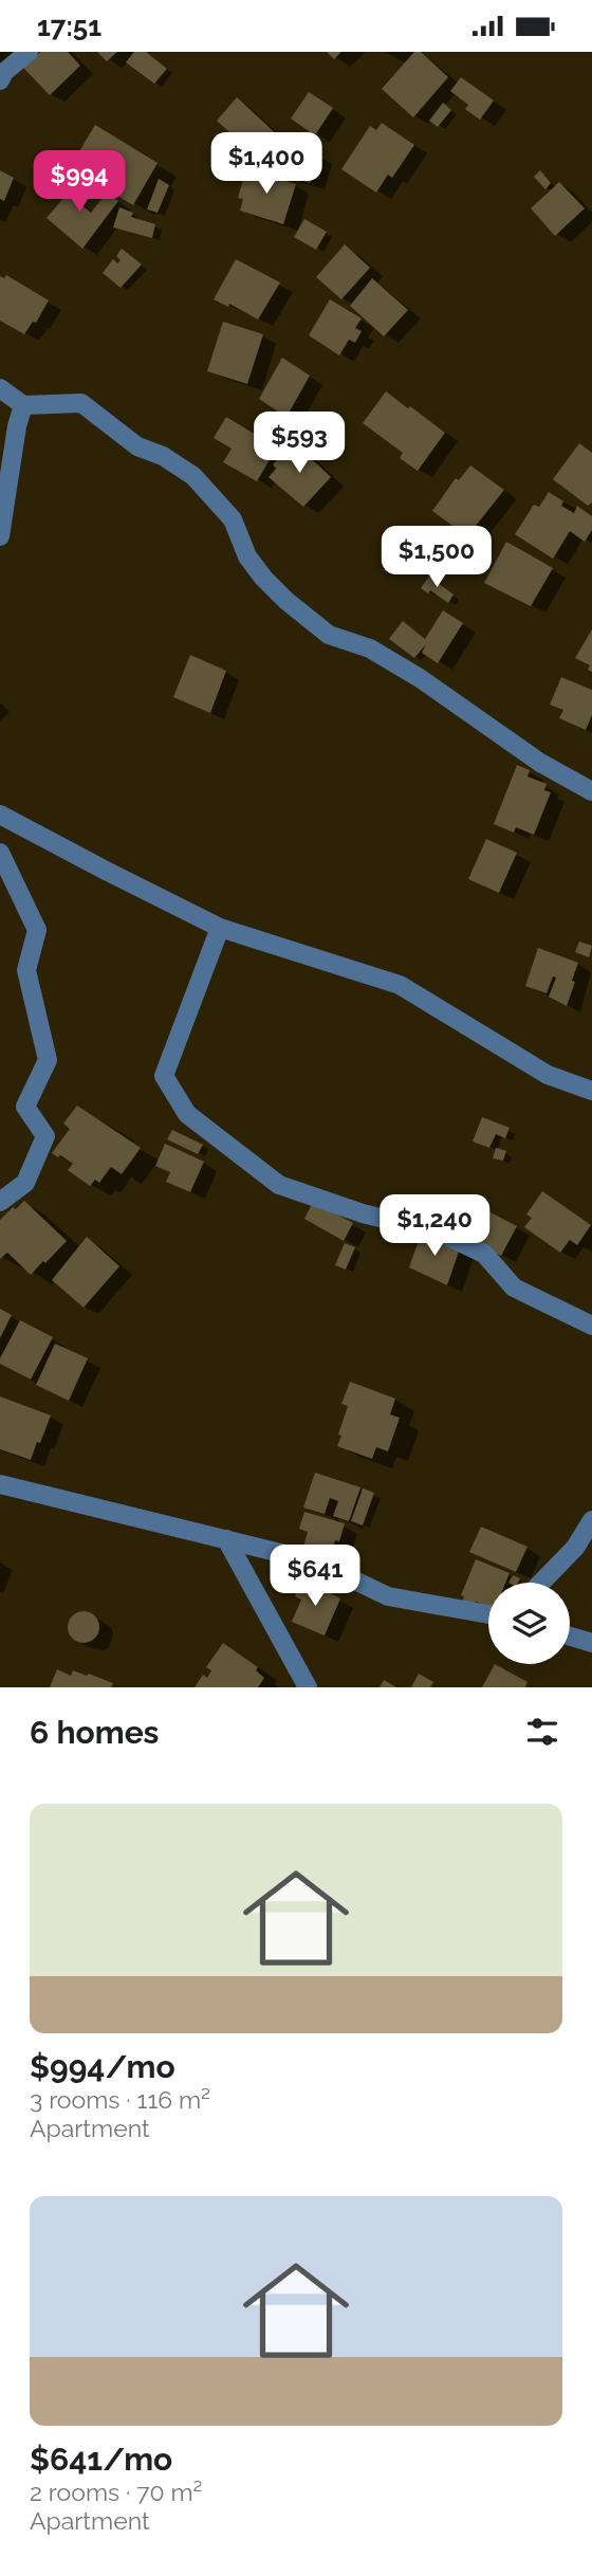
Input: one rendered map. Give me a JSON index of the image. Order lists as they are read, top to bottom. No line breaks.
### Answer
{"page":{"status":"17:51","price":["$1,400","$994","$593","$1,500","$1,240","$641"],"heading":"6 homes","list":[{"name":"$994/mo","note":"3 rooms · 116 m² · Apartment"},{"name":"$641/mo","note":"2 rooms · 70 m² · Apartment"}]}}
